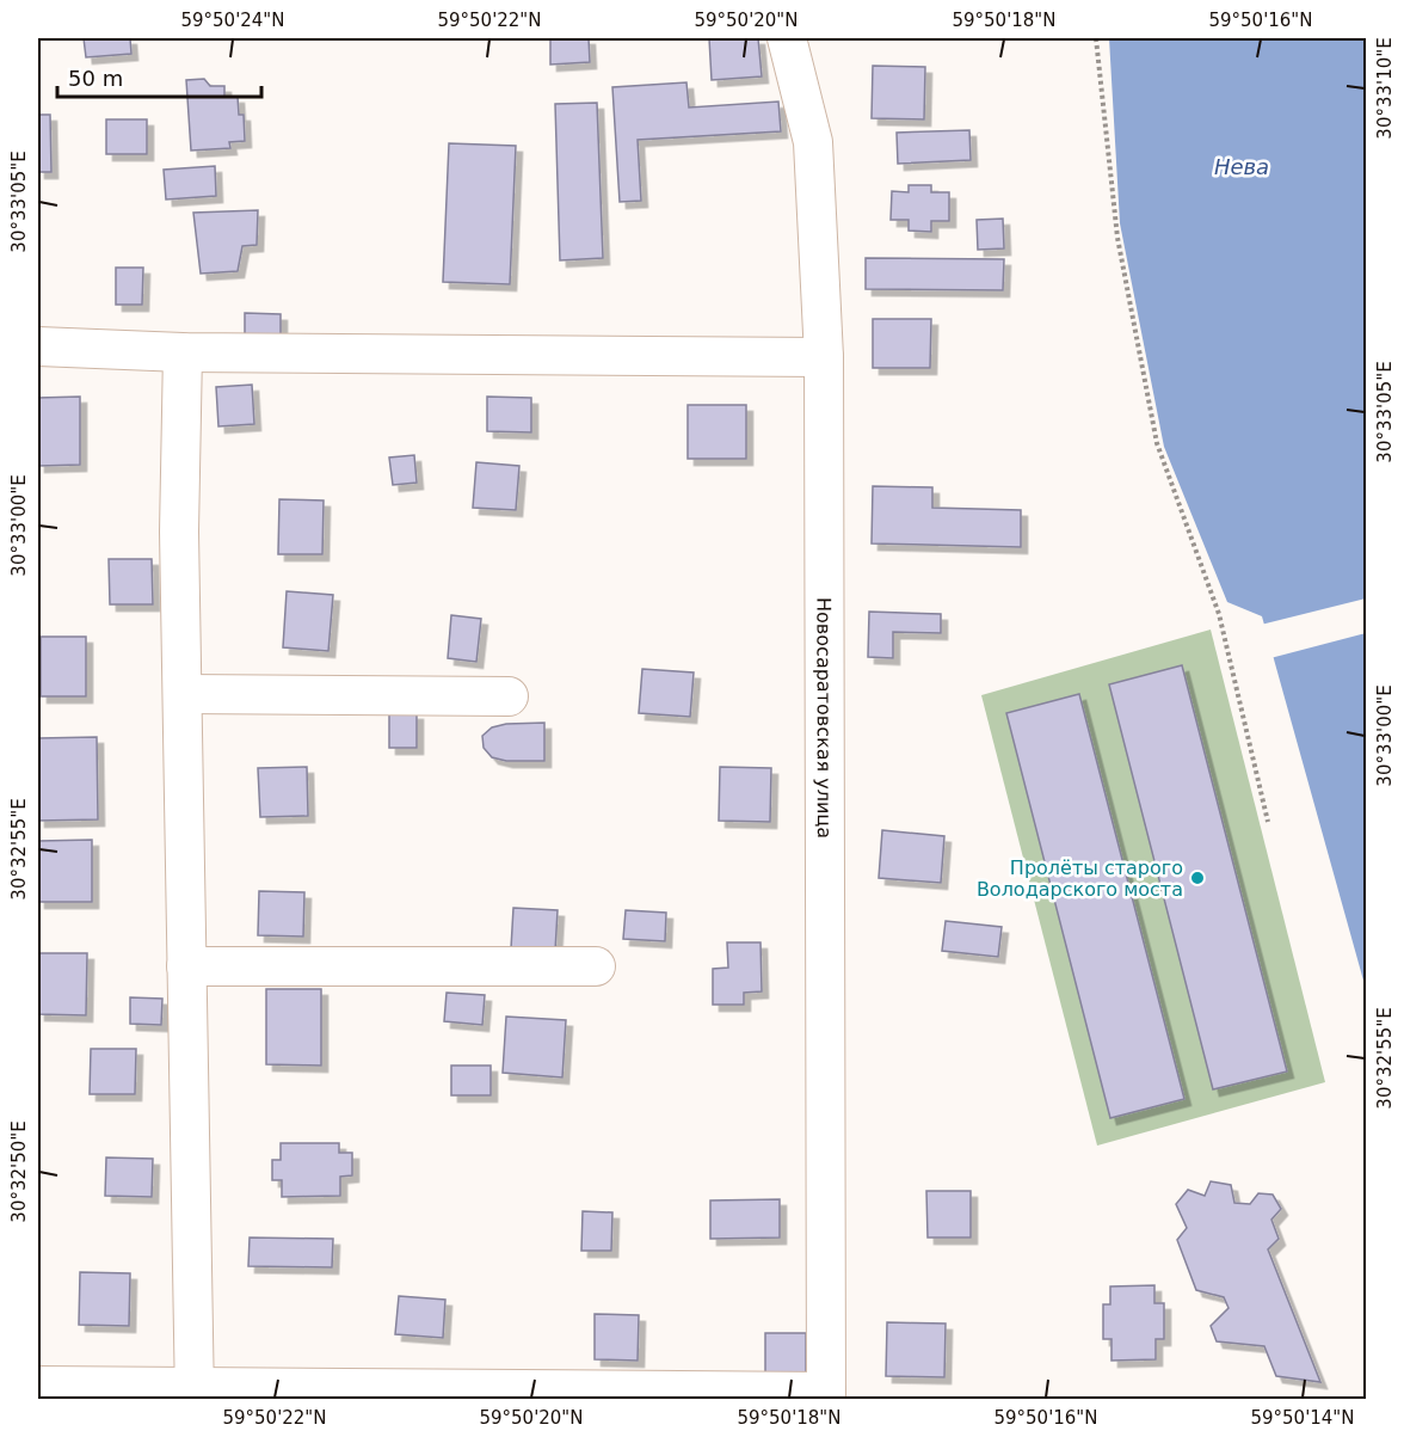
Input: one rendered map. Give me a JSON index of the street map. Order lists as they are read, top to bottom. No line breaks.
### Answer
{"streets":{"street":["Новосаратовская улица"]},"water":["Нева"],"places":["Пролёты старого Володарского моста"],"scale_bar":"50 m","coordinates":["59°50'24\"N","59°50'22\"N","59°50'20\"N","59°50'18\"N","59°50'16\"N","30°33'10\"E","30°33'05\"E","30°33'00\"E","30°32'55\"E","30°32'50\"E","59°50'14\"N"]}
